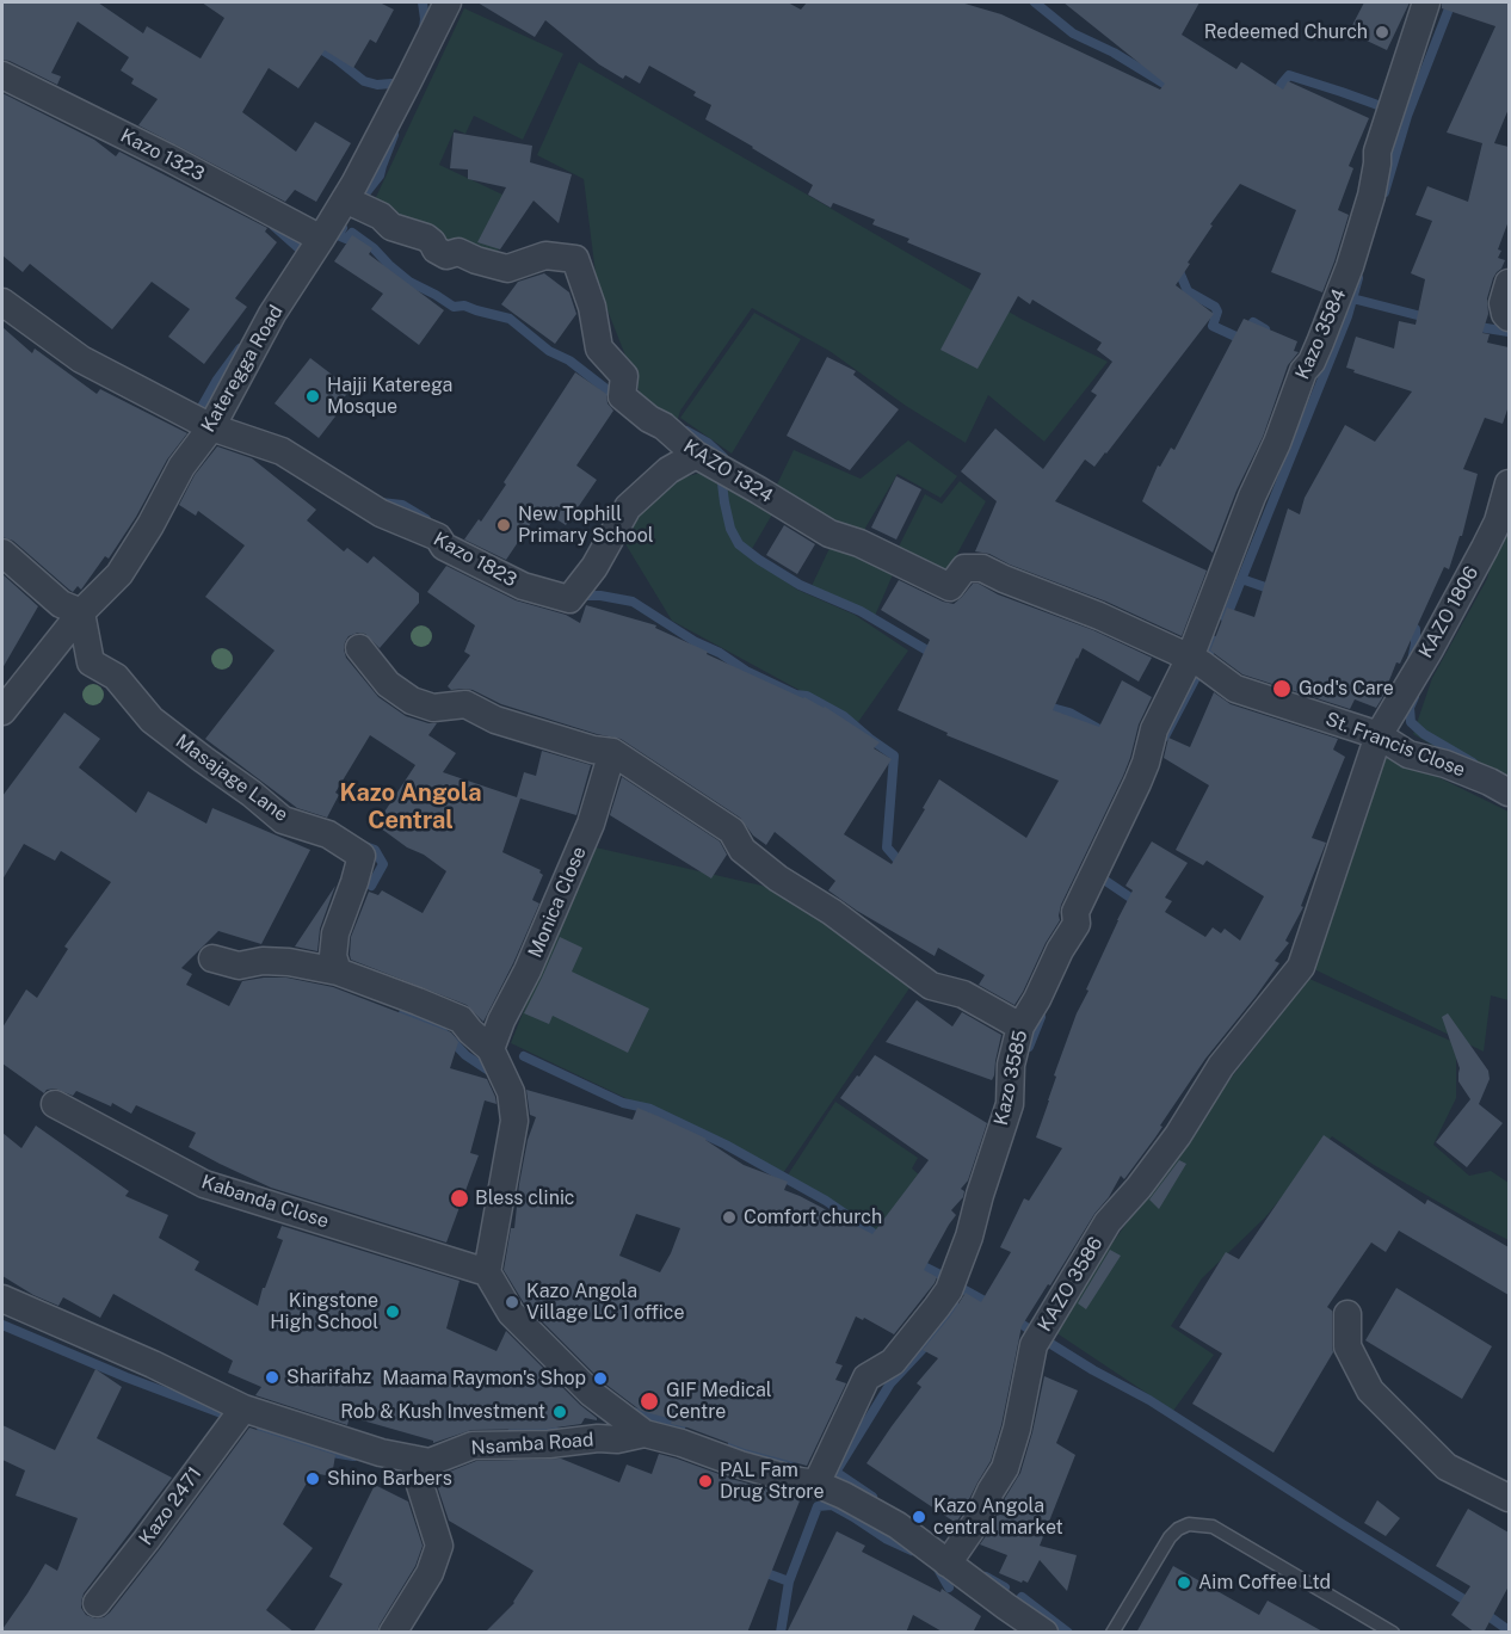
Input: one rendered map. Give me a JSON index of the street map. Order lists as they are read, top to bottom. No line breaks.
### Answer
{"streets":{"street":["Kazo 1323","Kazo 3584","Kateregga Road","KAZO 1324","Kazo 1823","KAZO 1806","St. Francis Close","Masajage Lane","Monica Close","Kazo 3585","Kabanda Close","KAZO 3586","Nsamba Road","Kazo 2471"]},"crossings":[["Kazo 1323","Kateregga Road"],["Kazo 3584","KAZO 1324"],["Kazo 3584","St. Francis Close"],["Kazo 3584","Kazo 3585"],["Kateregga Road","KAZO 1324"],["Kateregga Road","Kazo 1823"],["Kateregga Road","Masajage Lane"],["KAZO 1324","Kazo 1823"],["KAZO 1324","St. Francis Close"],["KAZO 1324","Kazo 3585"],["KAZO 1806","St. Francis Close"],["KAZO 1806","KAZO 3586"],["St. Francis Close","Kazo 3585"],["Kazo 3585","Nsamba Road"],["KAZO 3586","Nsamba Road"],["Nsamba Road","Kazo 2471"]],"districts":["Kazo Angola Central"],"places":["Redeemed Church","Hajji Katerega Mosque","New Tophill Primary School","God's Care","Bless clinic","Comfort church","Kazo Angola Village LC 1 office","Kingstone High School","Sharifahz","Maama Raymon's Shop","GIF Medical Centre","Rob & Kush Investment","Shino Barbers","PAL Fam Drug Strore","Kazo Angola central market","Aim Coffee Ltd"]}
